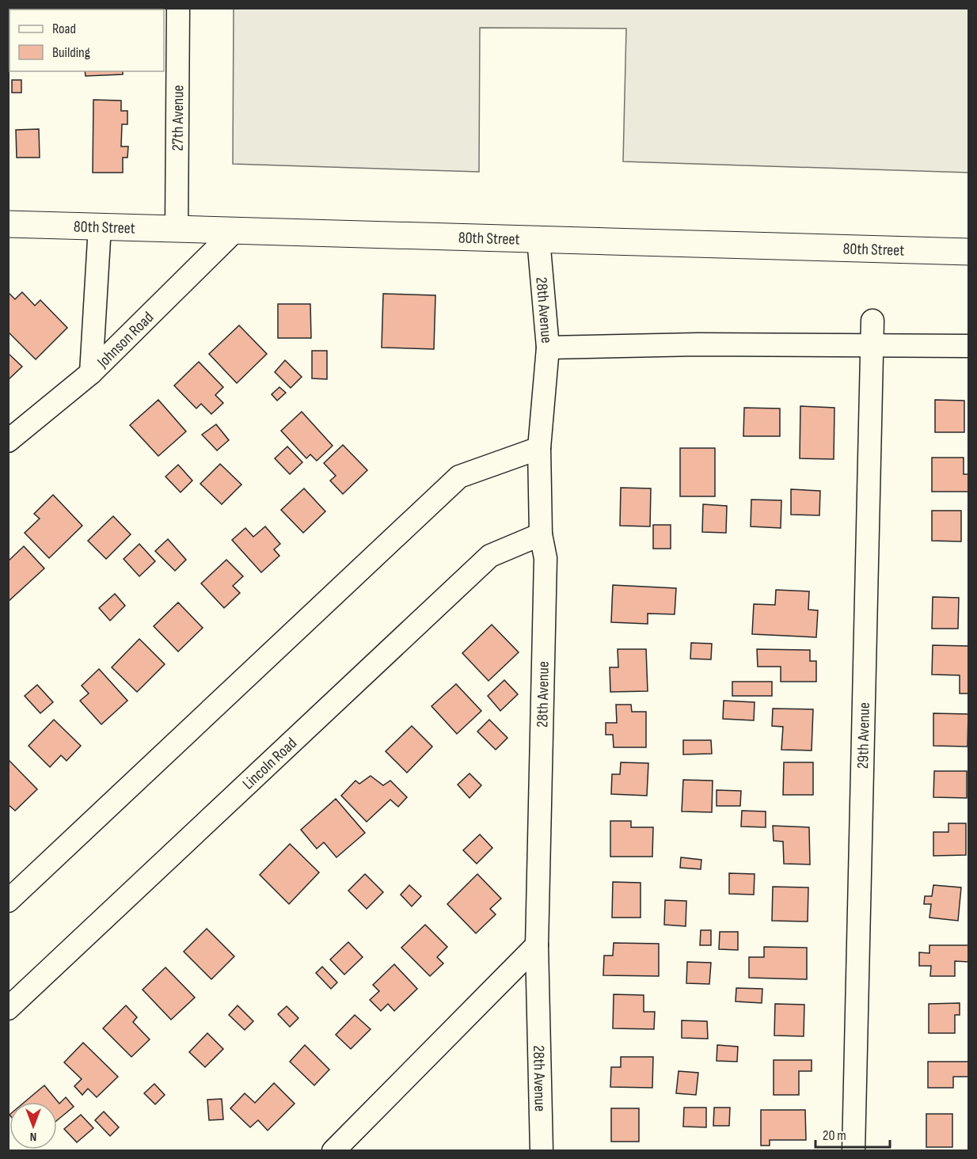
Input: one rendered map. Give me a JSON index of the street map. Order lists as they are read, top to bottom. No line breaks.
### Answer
{"streets":{"street":["27th Avenue","80th Street","28th Avenue","Johnson Road","29th Avenue","Lincoln Road"]},"crossings":[["27th Avenue","80th Street"],["80th Street","28th Avenue"],["80th Street","Johnson Road"],["28th Avenue","Lincoln Road"]],"legend":["Road","Building"],"scale_bar":"20 m","north":"bottom"}
